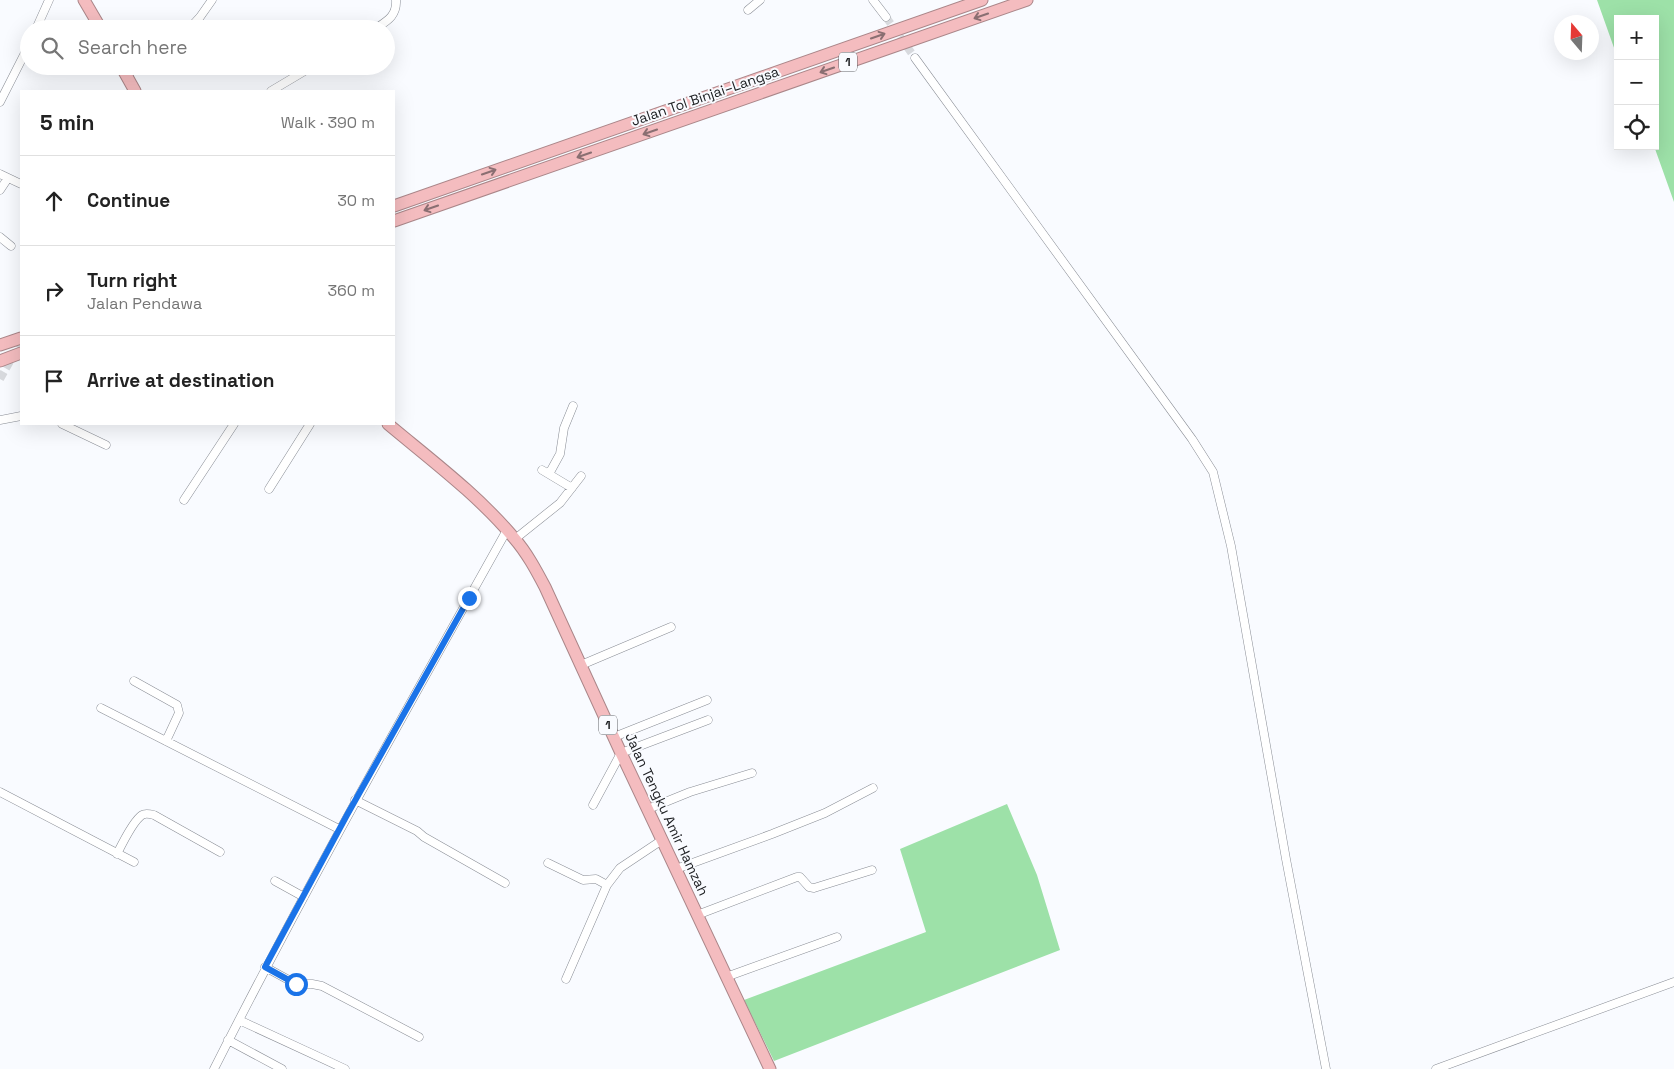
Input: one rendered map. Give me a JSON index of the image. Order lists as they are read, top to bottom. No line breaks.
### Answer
{"streets":{"highway":["1","Jalan Tol Binjai–Langsa","Jalan Tengku Amir Hamzah"]},"north":"top","page":{"map_buttons":["+","−"],"search":"Search here","heading":["5 min","Walk · 390 m"],"list":[["Continue","30 m"],["Turn right","Jalan Pendawa","360 m"],"Arrive at destination"]}}
